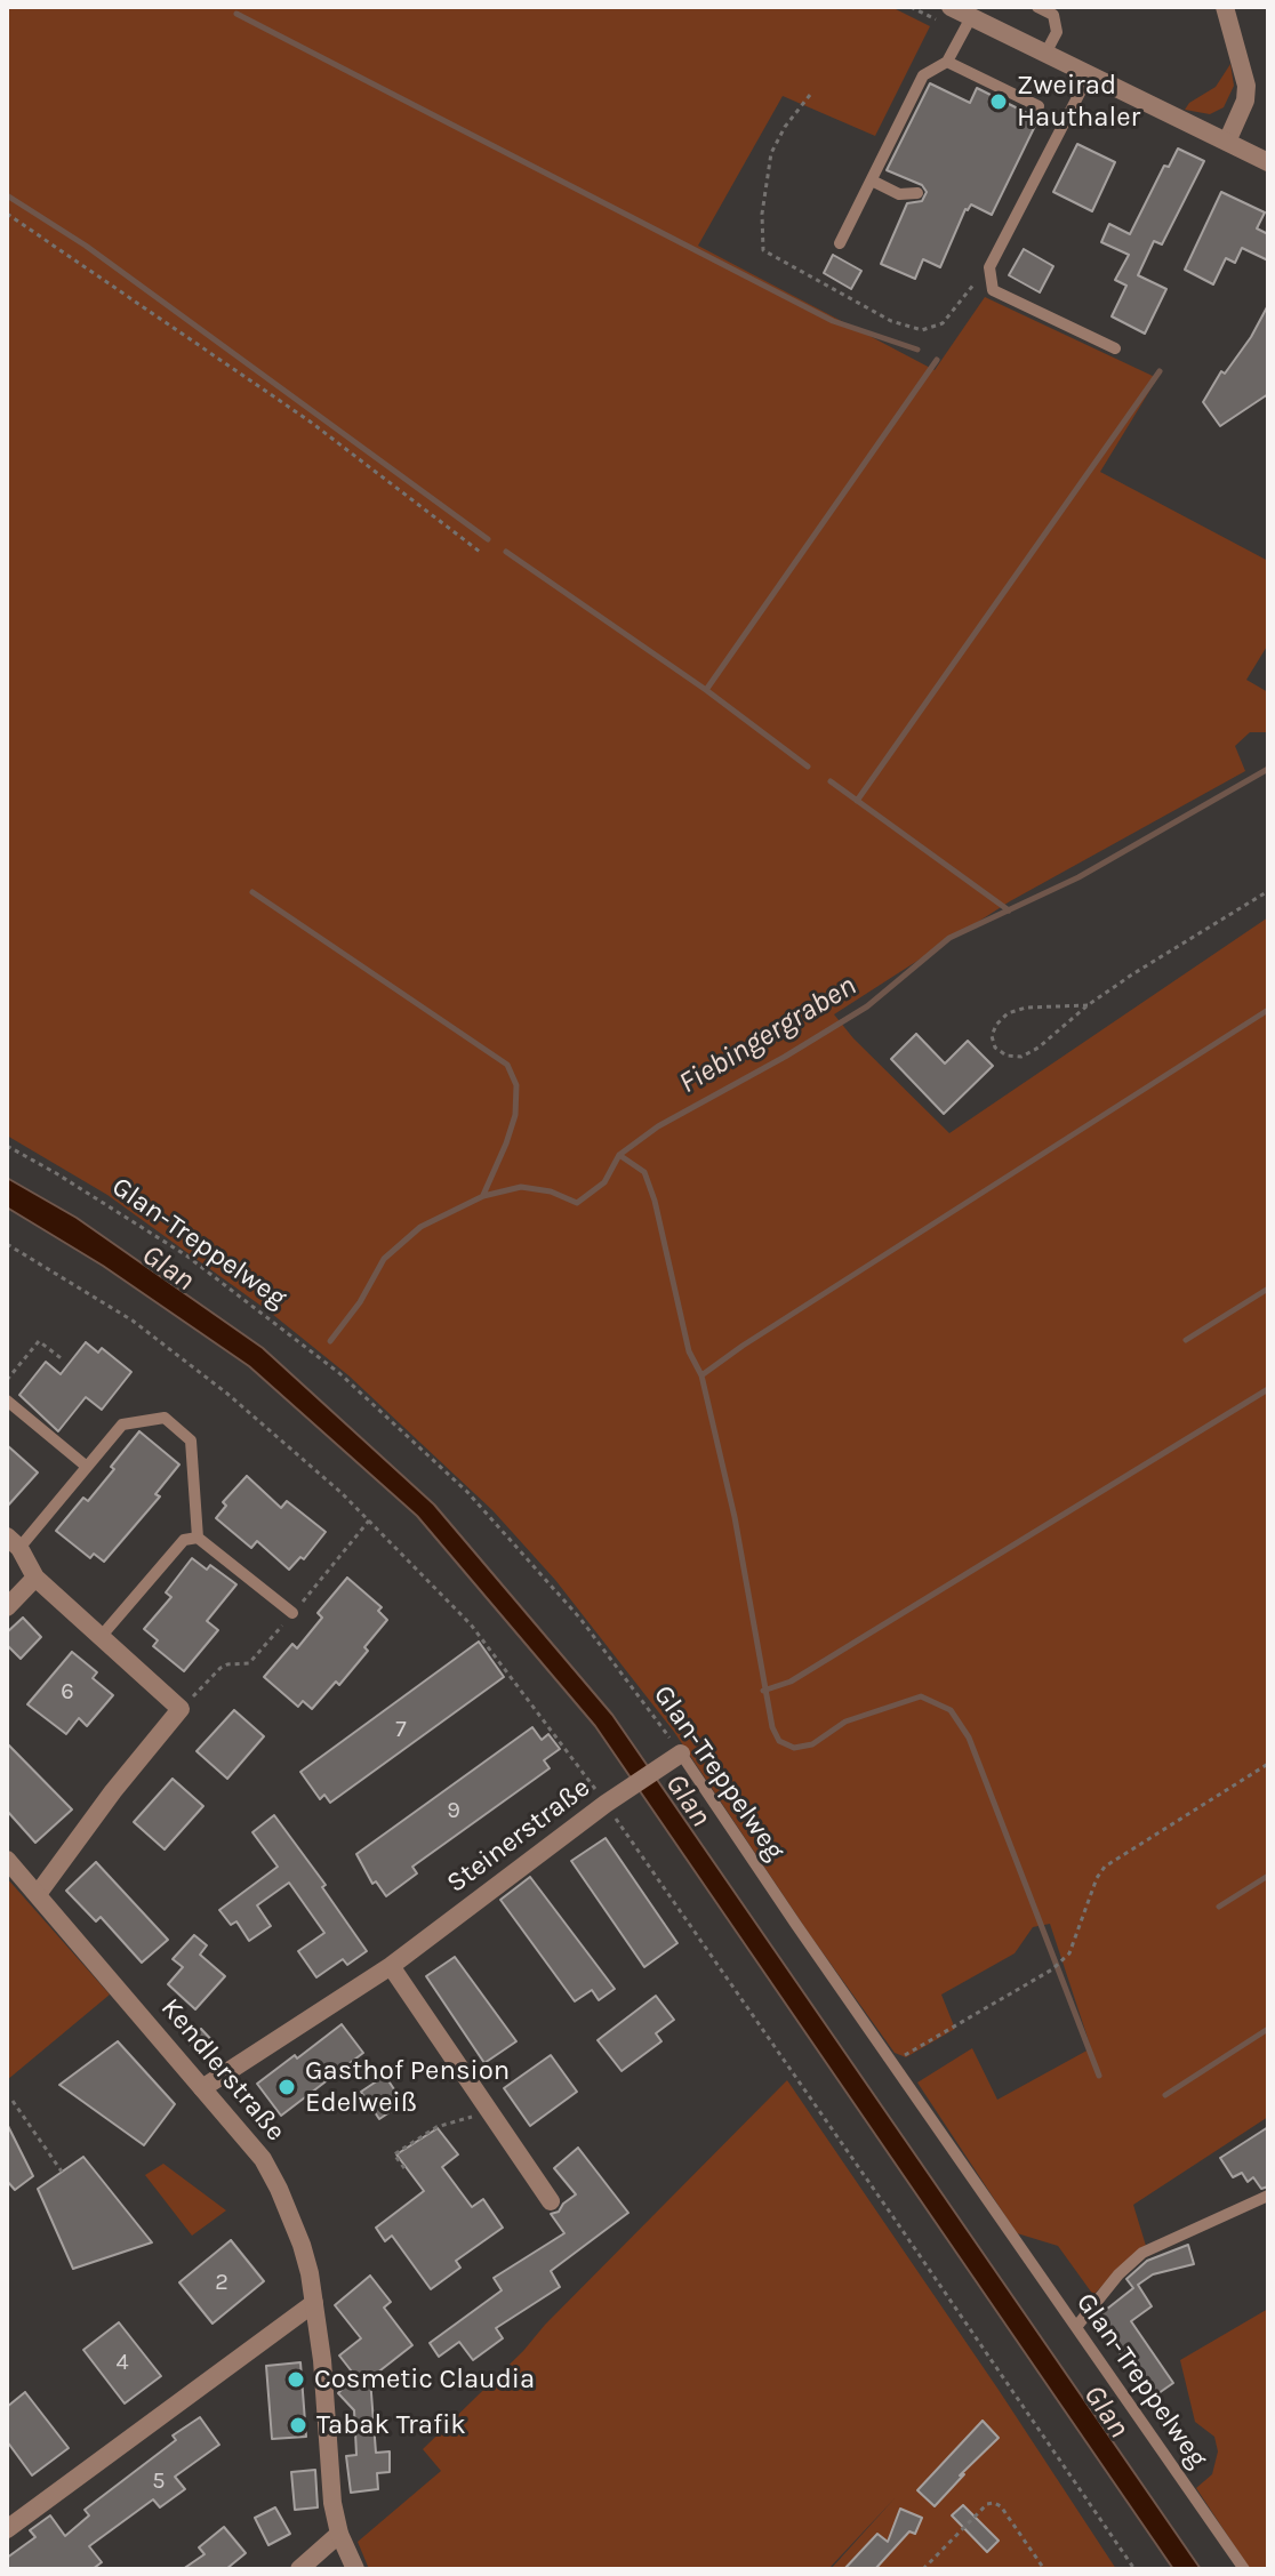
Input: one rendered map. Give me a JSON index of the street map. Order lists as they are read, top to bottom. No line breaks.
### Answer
{"streets":{"street":["Steinerstraße","Kendlerstraße"],"lane":["Glan-Treppelweg"]},"crossings":[["Glan-Treppelweg","Steinerstraße"],["Steinerstraße","Kendlerstraße"]],"water":["Fiebingergraben","Glan"],"places":["Zweirad Hauthaler","Gasthof Pension Edelweiß","Cosmetic Claudia","Tabak Trafik"],"house_numbers":["6","7","9","2","4","5"]}
